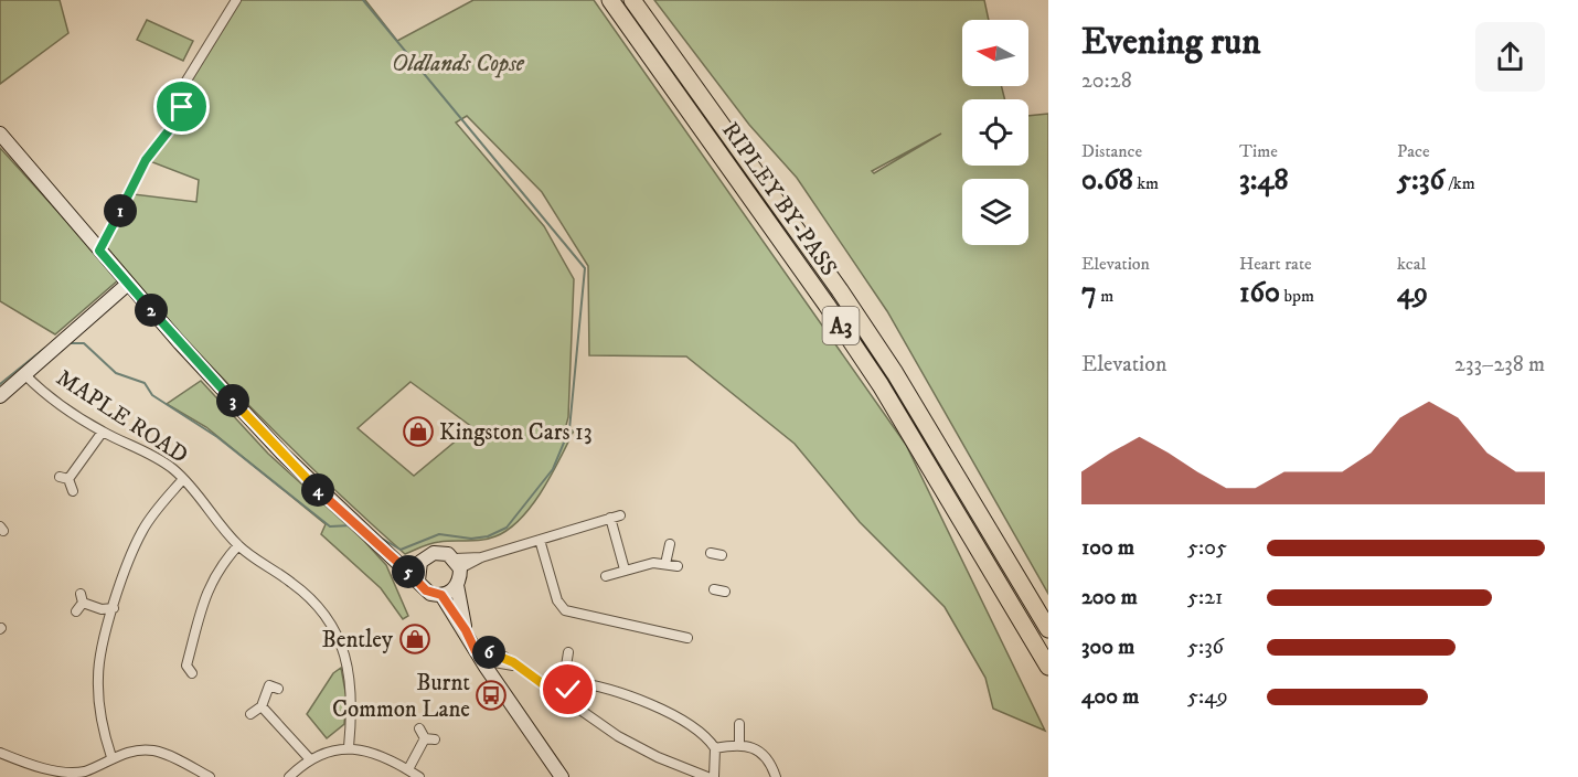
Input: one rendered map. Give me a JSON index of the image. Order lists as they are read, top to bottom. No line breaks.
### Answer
{"streets":{"highway":["RIPLEY BY-PASS","A3"],"street":["MAPLE ROAD"]},"parks":["Oldlands Copse"],"places":{"shop":["Kingston Cars 13","Bentley"],"bus stop":["Burnt Common Lane"]},"north":"left","page":{"heading":["Evening run","20:28"],"stats":[["Distance","0.68 km"],["Time","3:48"],["Pace","5:36 /km"],["Elevation","7 m"],["Heart rate","160 bpm"],["kcal","49"]],"pins":["1","2","3","4","5","6"],"chart":["Elevation","233–238 m"],"list":[{"name":"100 m","note":"5:05"},{"name":"200 m","note":"5:21"},{"name":"300 m","note":"5:36"},{"name":"400 m","note":"5:49"}]}}
